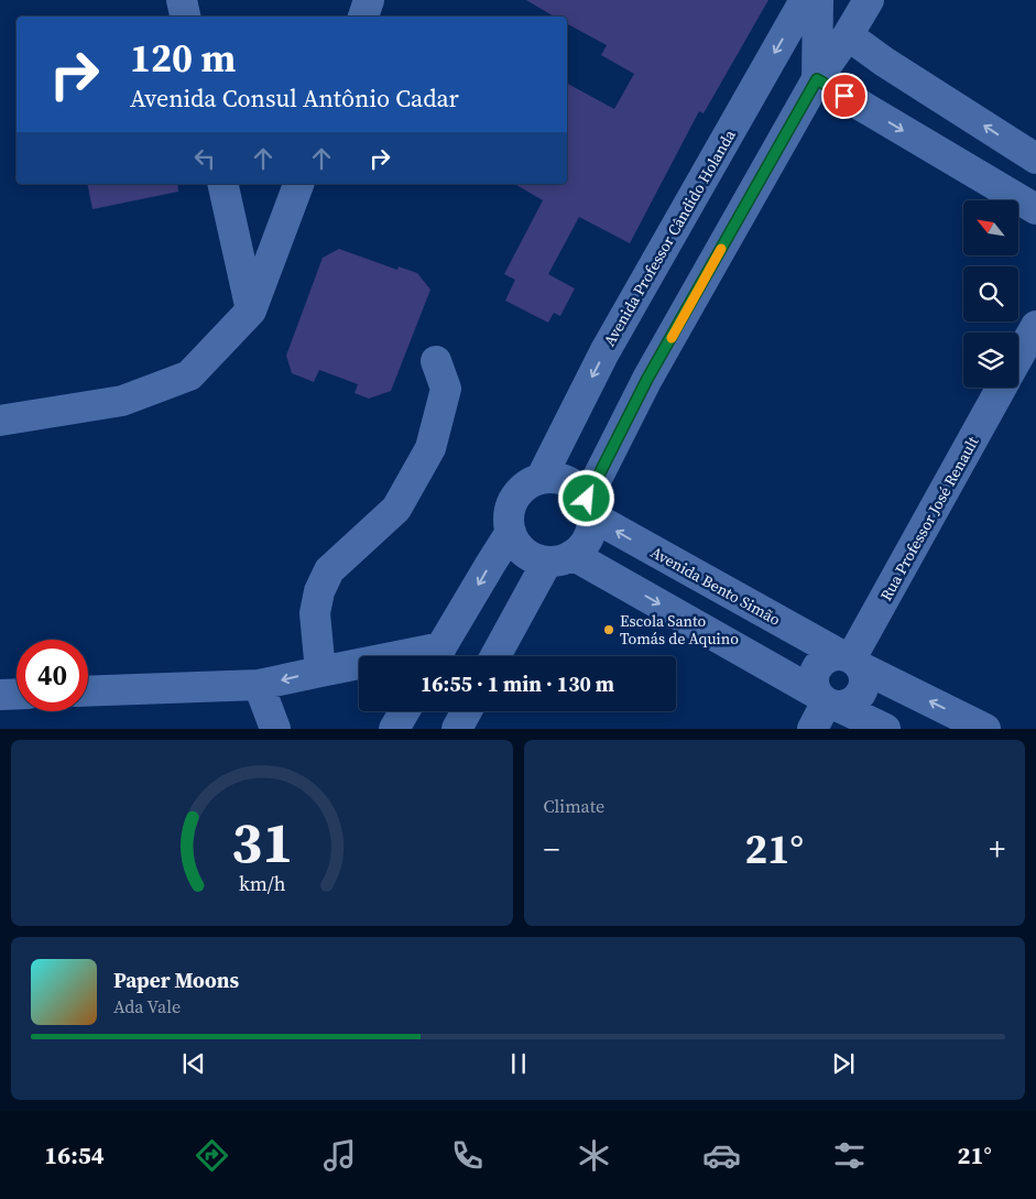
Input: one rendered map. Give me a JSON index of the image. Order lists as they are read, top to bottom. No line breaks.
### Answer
{"streets":{"street":["Avenida Professor Cândido Holanda","Rua Professor José Renault","Avenida Bento Simão"]},"crossings":[["Avenida Professor Cândido Holanda","Avenida Bento Simão"],["Rua Professor José Renault","Avenida Bento Simão"]],"places":["Escola Santo Tomás de Aquino"],"north":"top left","page":{"turn":["120 m","Avenida Consul Antônio Cadar"],"limit":"40","trip":"16:55 · 1 min · 130 m","tile":"Climate","heat":["−","21°","+"],"song":["Paper Moons","Ada Vale"],"tabs":["16:54","21°"],"gauge":["31","km/h"]}}
